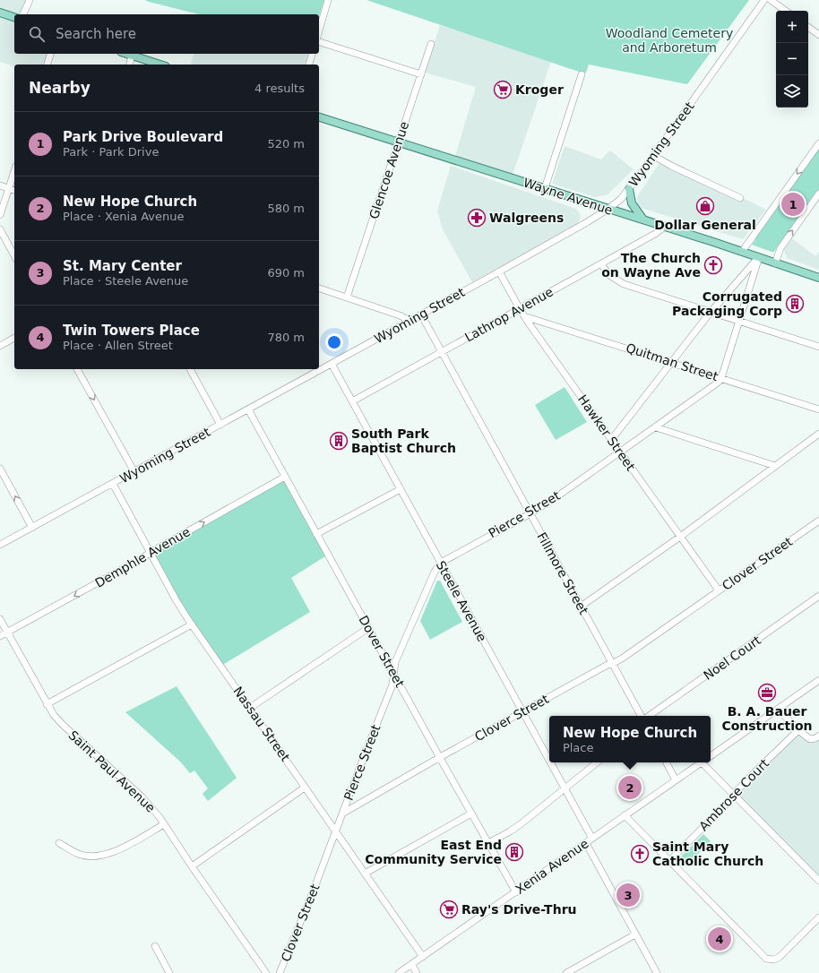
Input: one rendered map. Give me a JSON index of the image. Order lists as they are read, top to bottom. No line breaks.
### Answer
{"streets":{"main road":["Wayne Avenue"],"street":["Wyoming Street","Glencoe Avenue","Lathrop Avenue","Quitman Street","Hawker Street","Pierce Street","Demphle Avenue","Clover Street","Fillmore Street","Steele Avenue","Dover Street","Noel Court","Nassau Street","Saint Paul Avenue","Ambrose Court","Xenia Avenue"]},"crossings":[["Wyoming Street","Wayne Avenue"],["Wyoming Street","Hawker Street"],["Wyoming Street","Fillmore Street"],["Wyoming Street","Steele Avenue"],["Wyoming Street","Dover Street"],["Wyoming Street","Nassau Street"],["Glencoe Avenue","Wayne Avenue"],["Wayne Avenue","Lathrop Avenue"],["Lathrop Avenue","Hawker Street"],["Lathrop Avenue","Fillmore Street"],["Lathrop Avenue","Steele Avenue"],["Quitman Street","Hawker Street"],["Quitman Street","Pierce Street"],["Hawker Street","Pierce Street"],["Hawker Street","Clover Street"],["Pierce Street","Clover Street"],["Pierce Street","Fillmore Street"],["Pierce Street","Steele Avenue"],["Pierce Street","Dover Street"],["Demphle Avenue","Dover Street"],["Demphle Avenue","Nassau Street"],["Demphle Avenue","Saint Paul Avenue"],["Clover Street","Fillmore Street"],["Clover Street","Steele Avenue"],["Clover Street","Dover Street"],["Clover Street","Nassau Street"],["Steele Avenue","Xenia Avenue"],["Dover Street","Xenia Avenue"],["Nassau Street","Xenia Avenue"]],"parks":["Woodland Cemetery and Arboretum"],"places":{"supermarket":["Kroger","Ray's Drive-Thru"],"shop":["Dollar General"],"pharmacy":["Walgreens"],"church":["The Church on Wayne Ave","Saint Mary Catholic Church"],"building":["Corrugated Packaging Corp","South Park Baptist Church","East End Community Service"],"office":["B. A. Bauer Construction"]},"page":{"map_buttons":["+","−"],"search":"Search here","heading":["Nearby","4 results"],"list":[{"mark":"1","name":"Park Drive Boulevard","note":"Park · Park Drive","value":"520 m"},{"mark":"2","name":"New Hope Church","note":"Place · Xenia Avenue","value":"580 m"},{"mark":"3","name":"St. Mary Center","note":"Place · Steele Avenue","value":"690 m"},{"mark":"4","name":"Twin Towers Place","note":"Place · Allen Street","value":"780 m"}],"pins":["1","2","3","4"],"popup":["New Hope Church","Place"]}}
